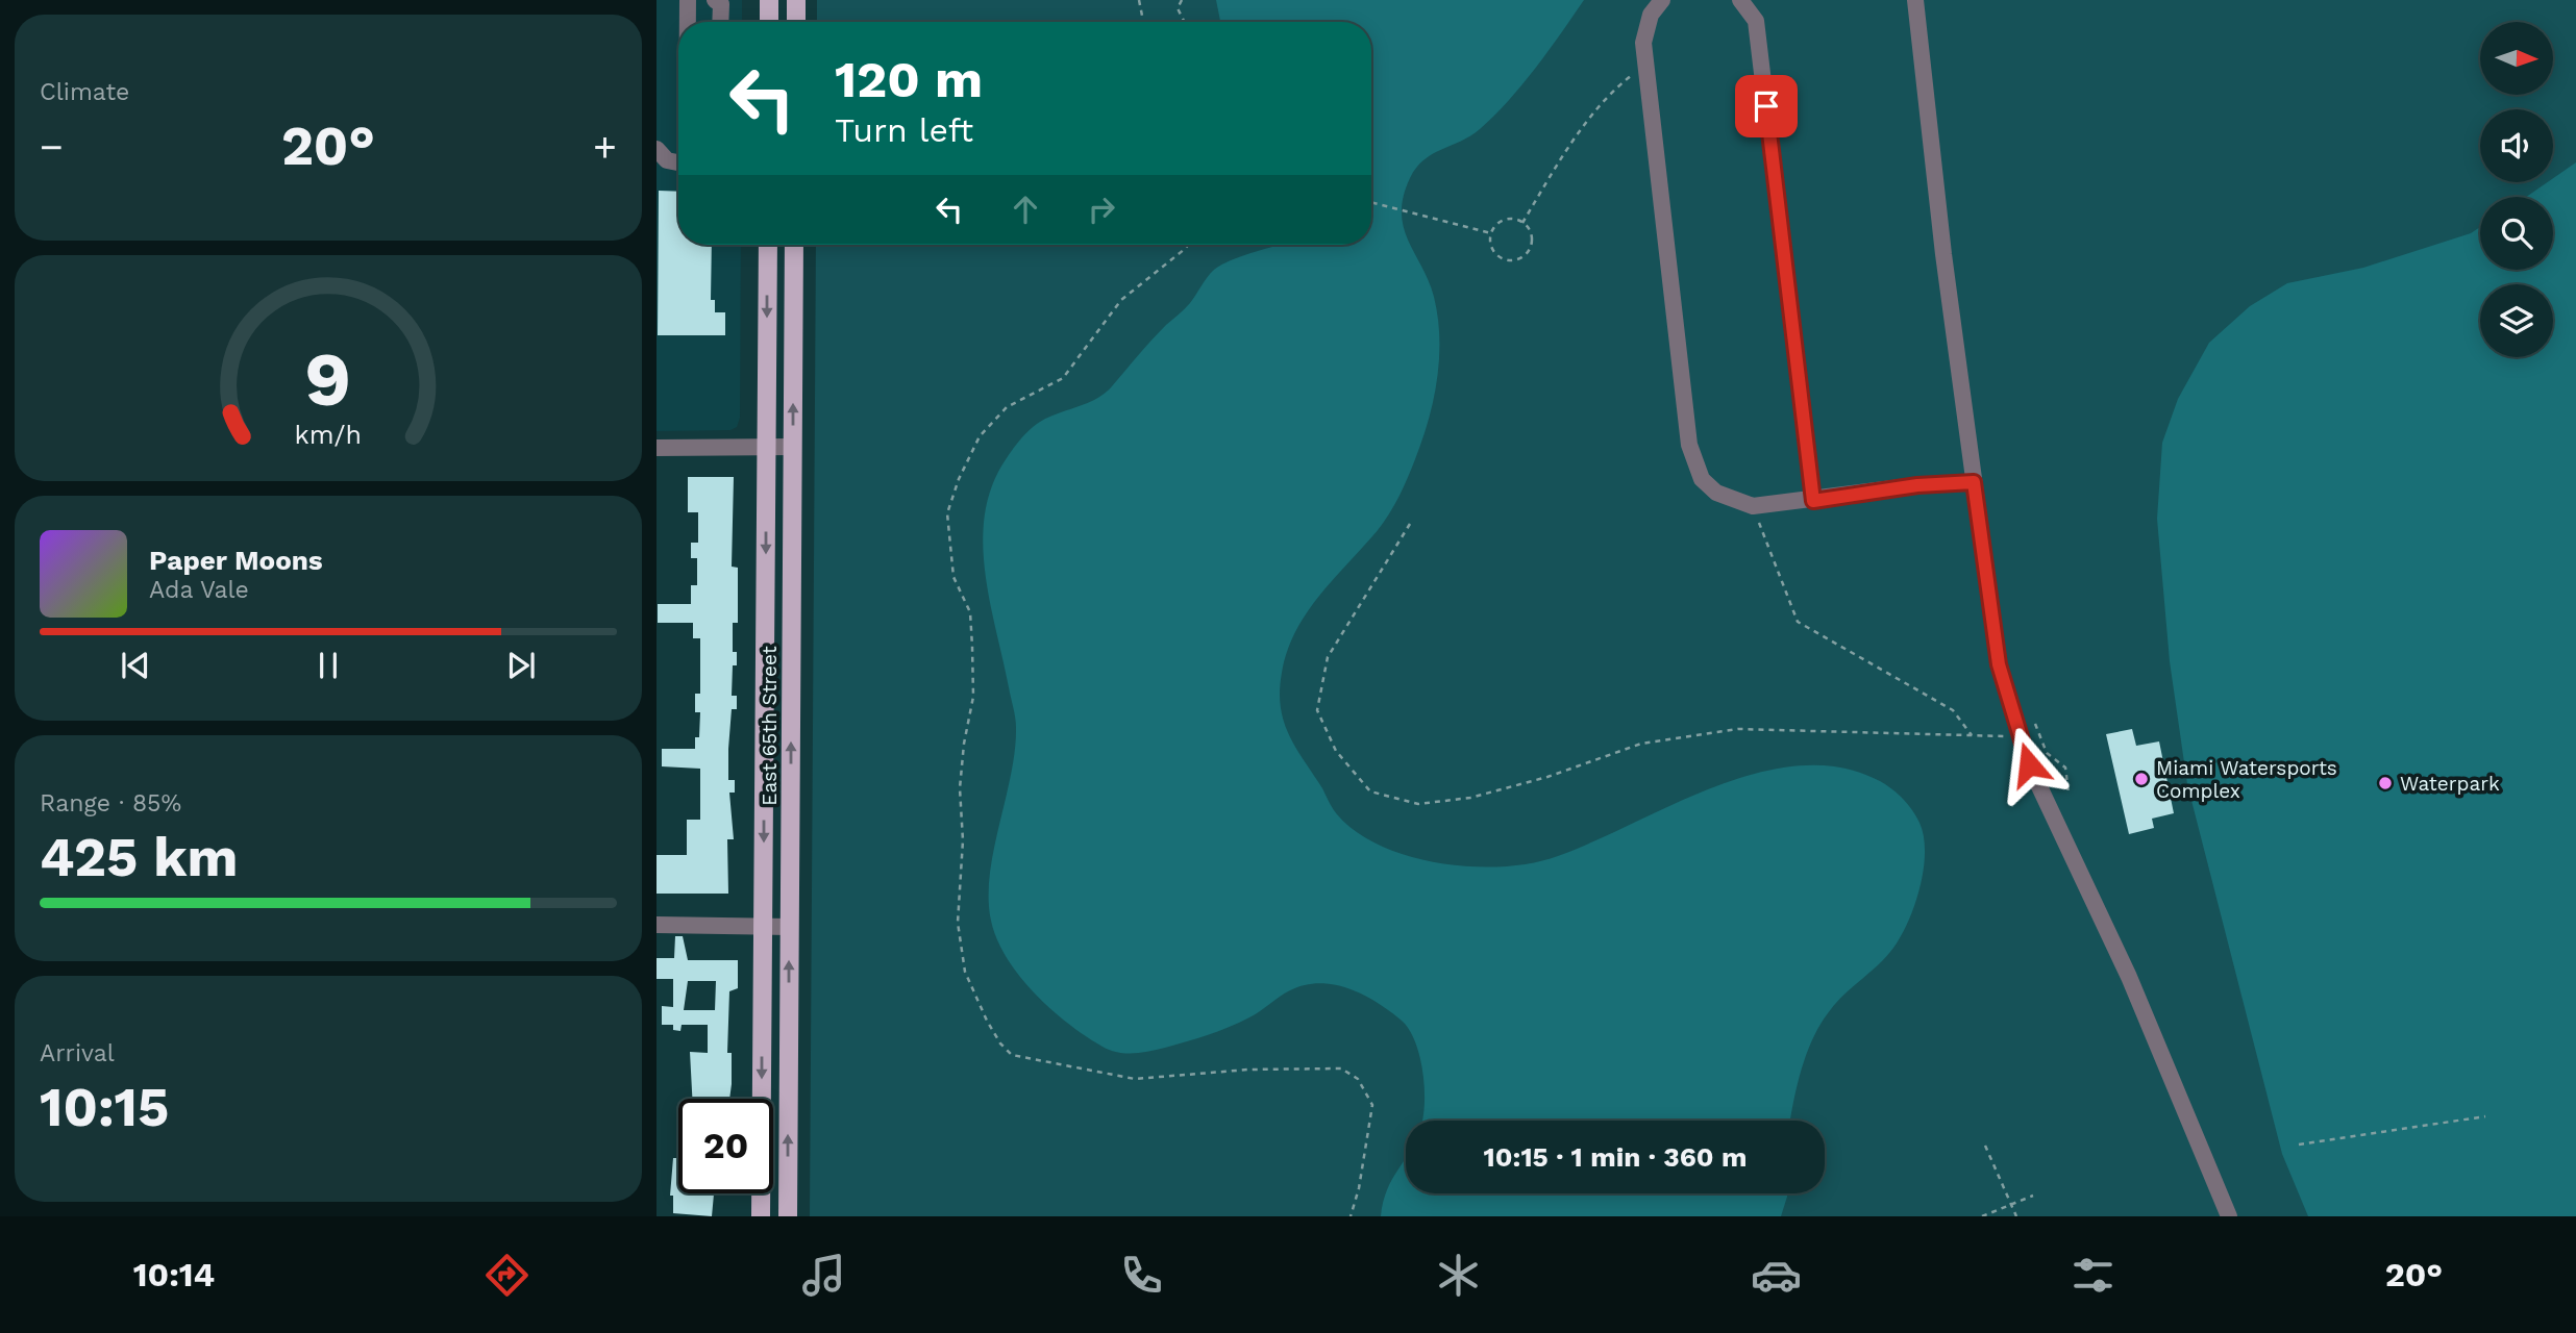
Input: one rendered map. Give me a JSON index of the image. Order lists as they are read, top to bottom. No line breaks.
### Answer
{"streets":{"main road":["East 65th Street"]},"places":["Miami Watersports Complex","Waterpark"],"north":"right","page":{"tile":["Climate",["Range · 85%","425 km"],["Arrival","10:15"]],"turn":["120 m","Turn left"],"heat":["−","20°","+"],"song":["Paper Moons","Ada Vale"],"limit":"20","trip":"10:15 · 1 min · 360 m","tabs":["10:14","20°"],"gauge":["9","km/h"]}}
